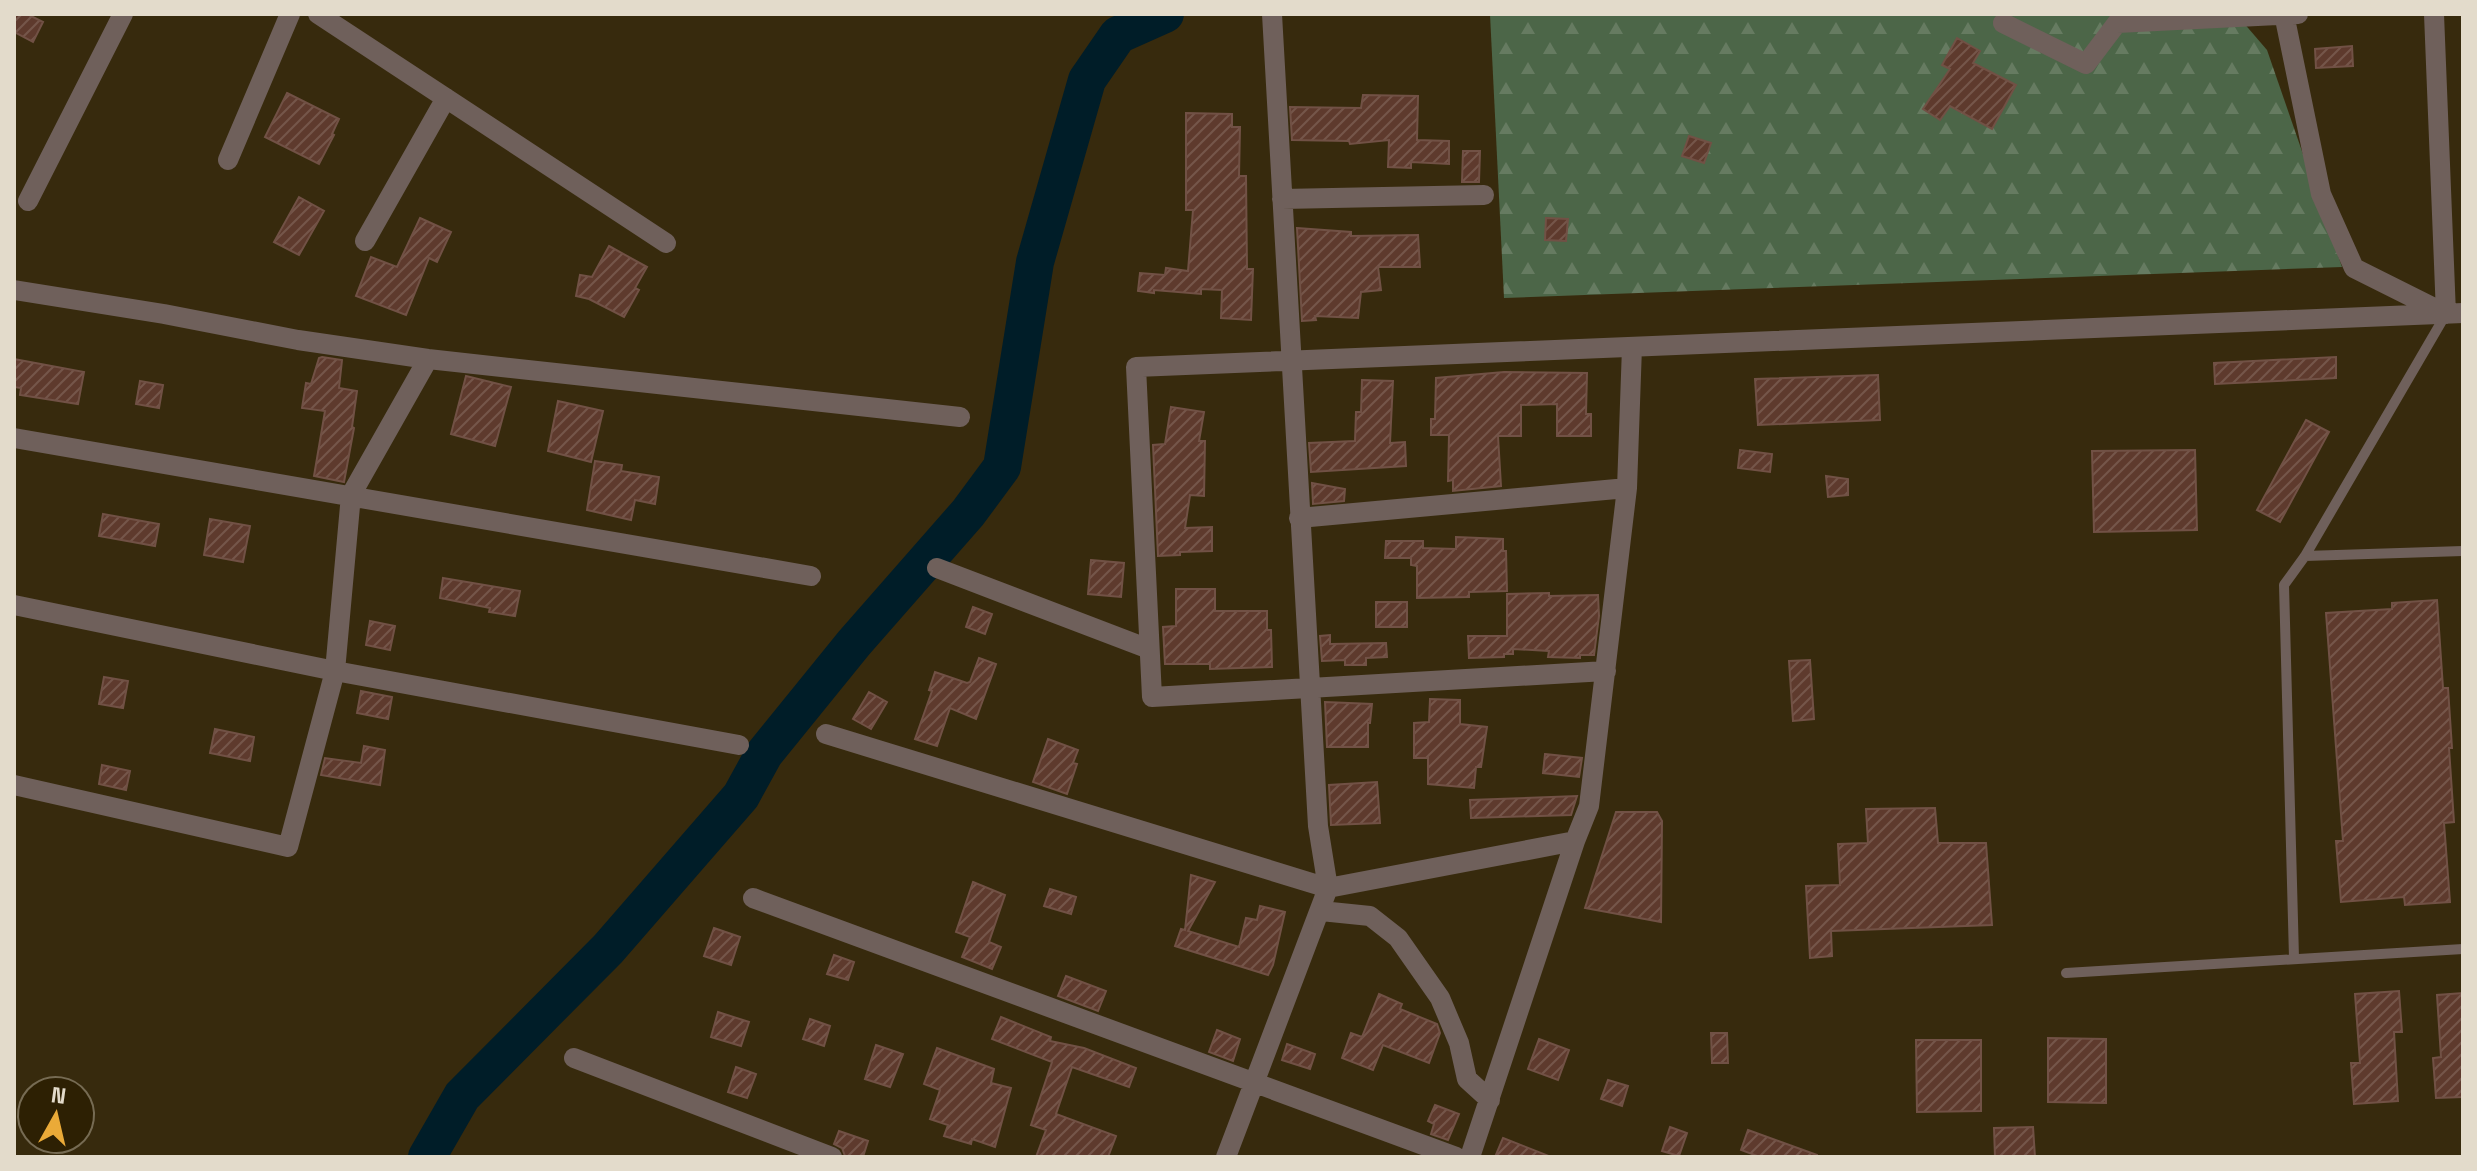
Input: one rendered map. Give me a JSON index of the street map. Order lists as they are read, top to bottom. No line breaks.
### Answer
{"north":"top"}
